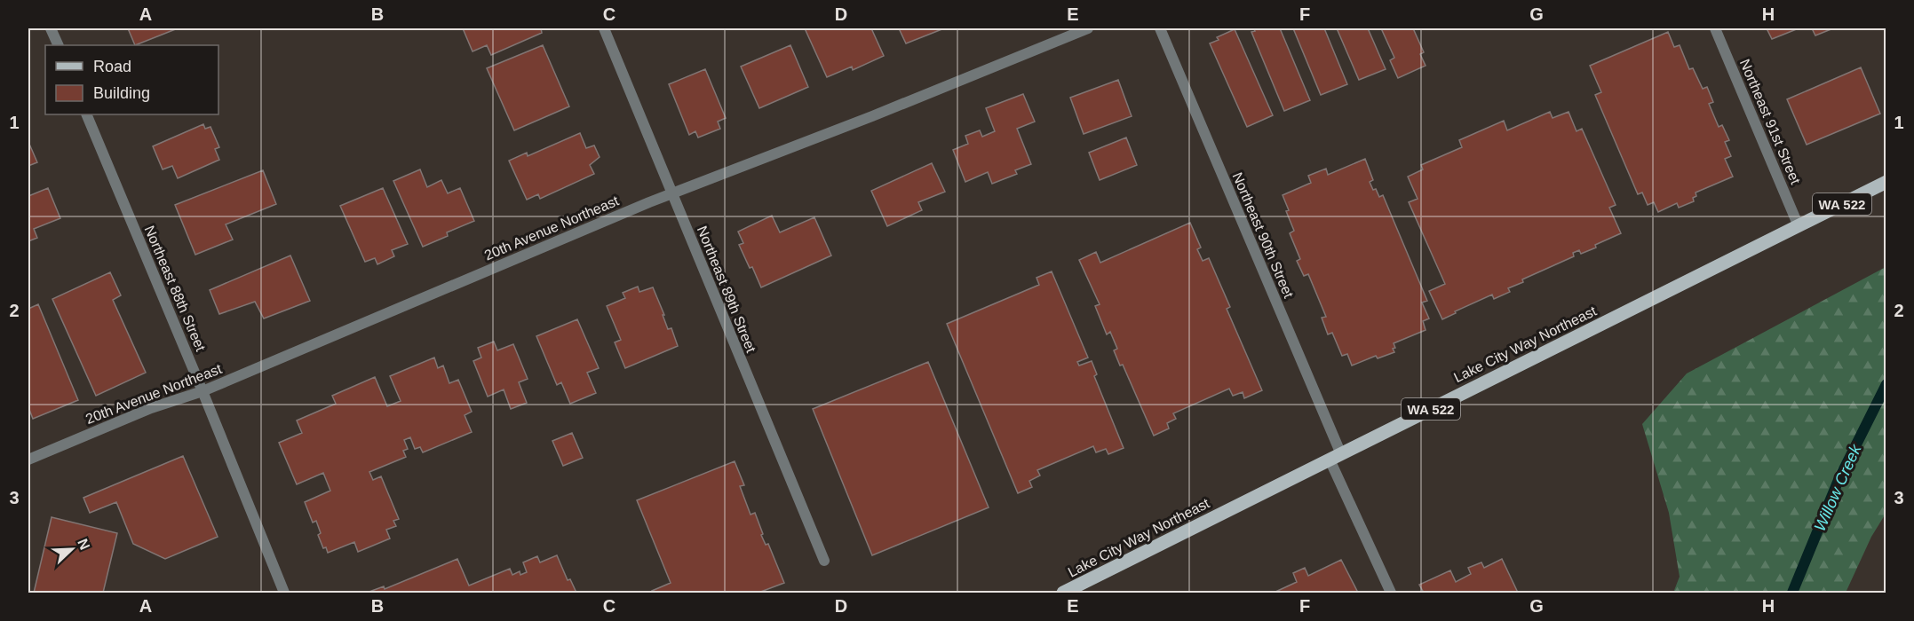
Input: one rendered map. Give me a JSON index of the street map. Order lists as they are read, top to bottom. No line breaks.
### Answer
{"streets":{"main road":["WA 522","Lake City Way Northeast"],"street":["Northeast 91st Street","20th Avenue Northeast","Northeast 90th Street","Northeast 88th Street","Northeast 89th Street"]},"crossings":[["Northeast 91st Street","Lake City Way Northeast"],["20th Avenue Northeast","Northeast 88th Street"],["20th Avenue Northeast","Northeast 89th Street"],["Northeast 90th Street","Lake City Way Northeast"]],"water":["Willow Creek"],"legend":["Road","Building"],"north":"top right","grid":{"columns":["A","B","C","D","E","F","G","H"],"rows":["1","2","3"]}}
